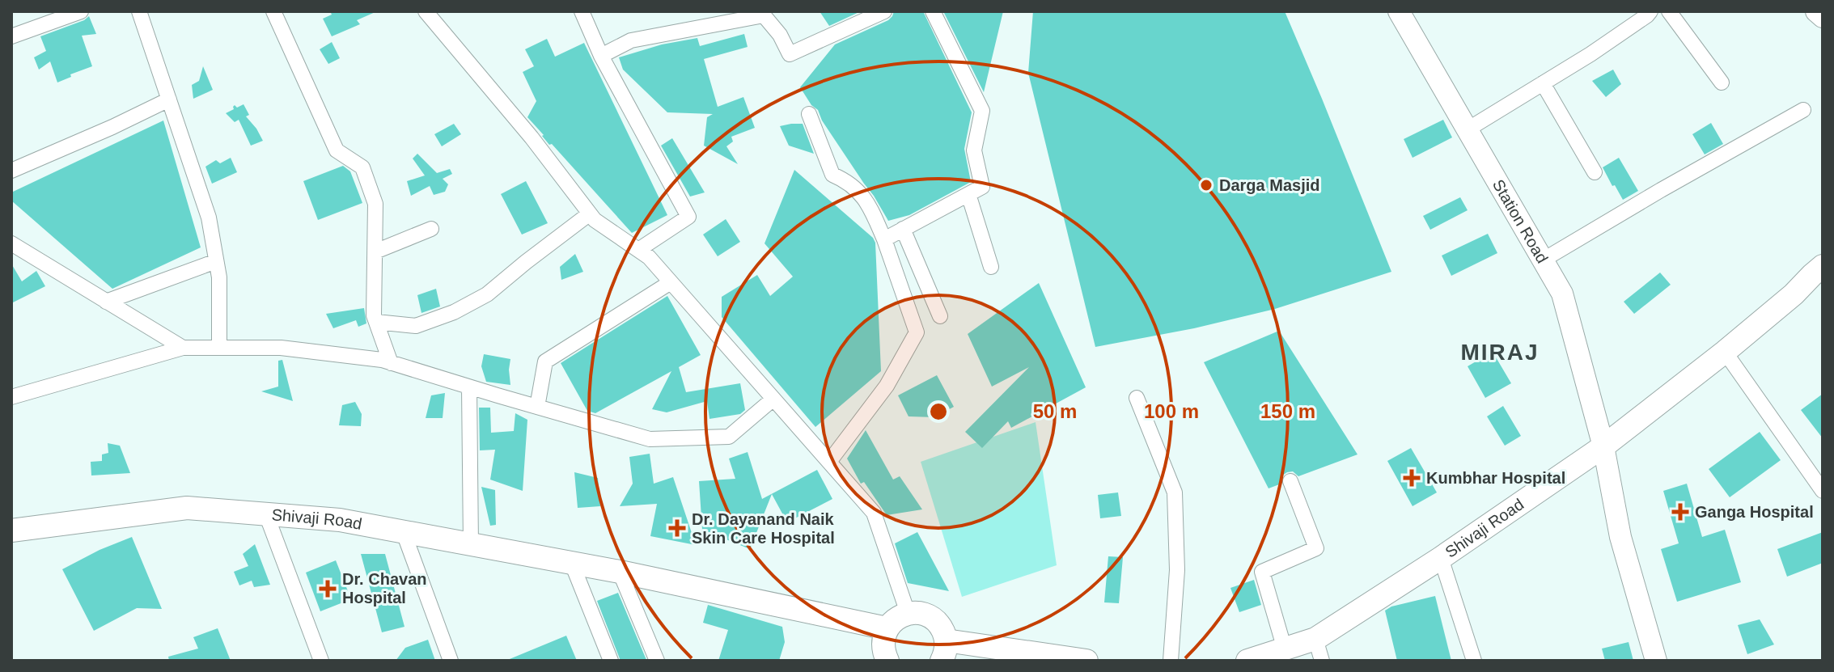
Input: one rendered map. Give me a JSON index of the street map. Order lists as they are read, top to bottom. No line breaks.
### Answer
{"streets":{"main road":["Station Road","Shivaji Road"]},"crossings":[["Station Road","Shivaji Road"]],"districts":["MIRAJ"],"places":{"other":["Darga Masjid"],"health":["Kumbhar Hospital","Ganga Hospital","Dr. Dayanand Naik Skin Care Hospital","Dr. Chavan Hospital"]},"rings":["50 m","100 m","150 m"]}
